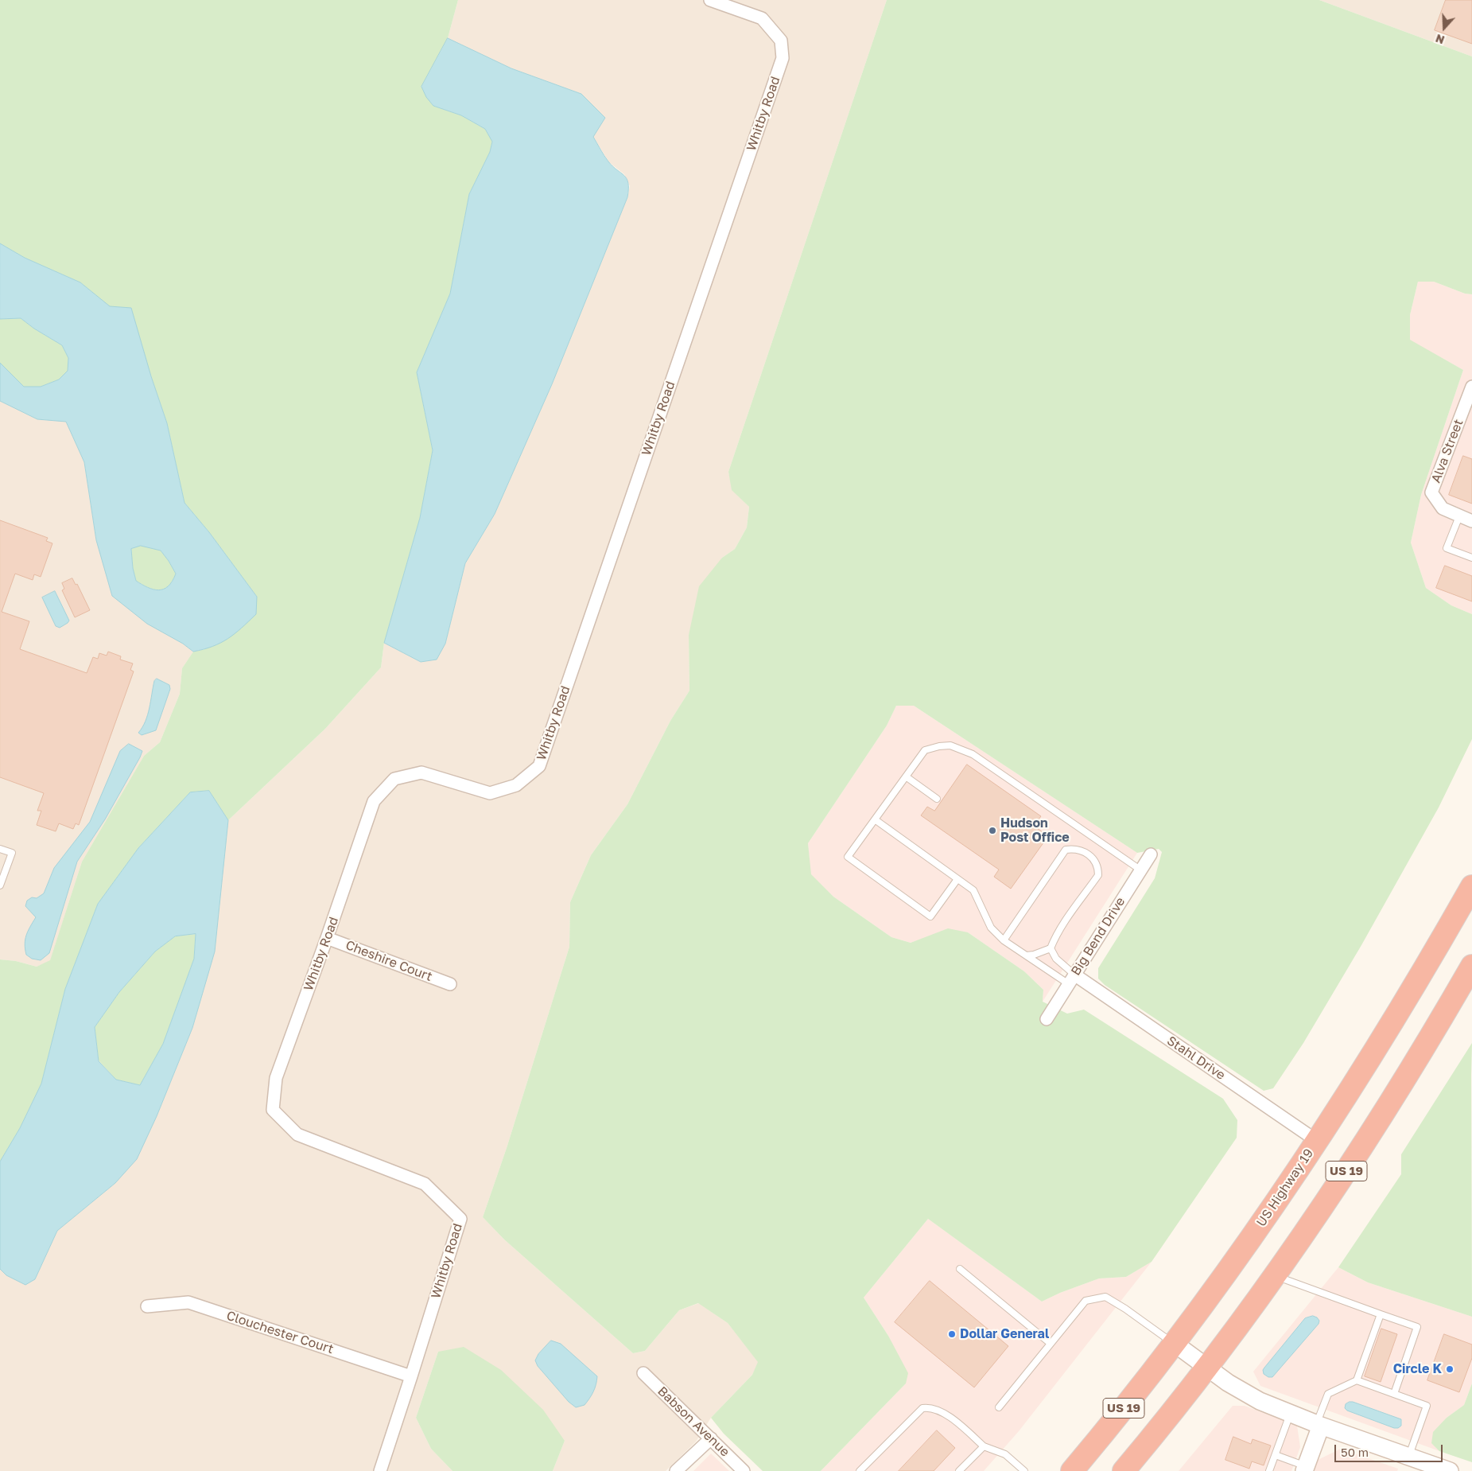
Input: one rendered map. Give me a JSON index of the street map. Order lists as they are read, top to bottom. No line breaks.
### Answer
{"streets":{"highway":["US 19","US Highway 19"],"street":["Whitby Road","Alva Street","Big Bend Drive","Cheshire Court","Stahl Drive","Clouchester Court","Babson Avenue"]},"crossings":[["Whitby Road","Cheshire Court"],["Whitby Road","Clouchester Court"],["Big Bend Drive","Stahl Drive"],["Stahl Drive","US Highway 19"]],"places":["Hudson Post Office","Dollar General","Circle K"],"scale_bar":"50 m","north":"bottom"}
